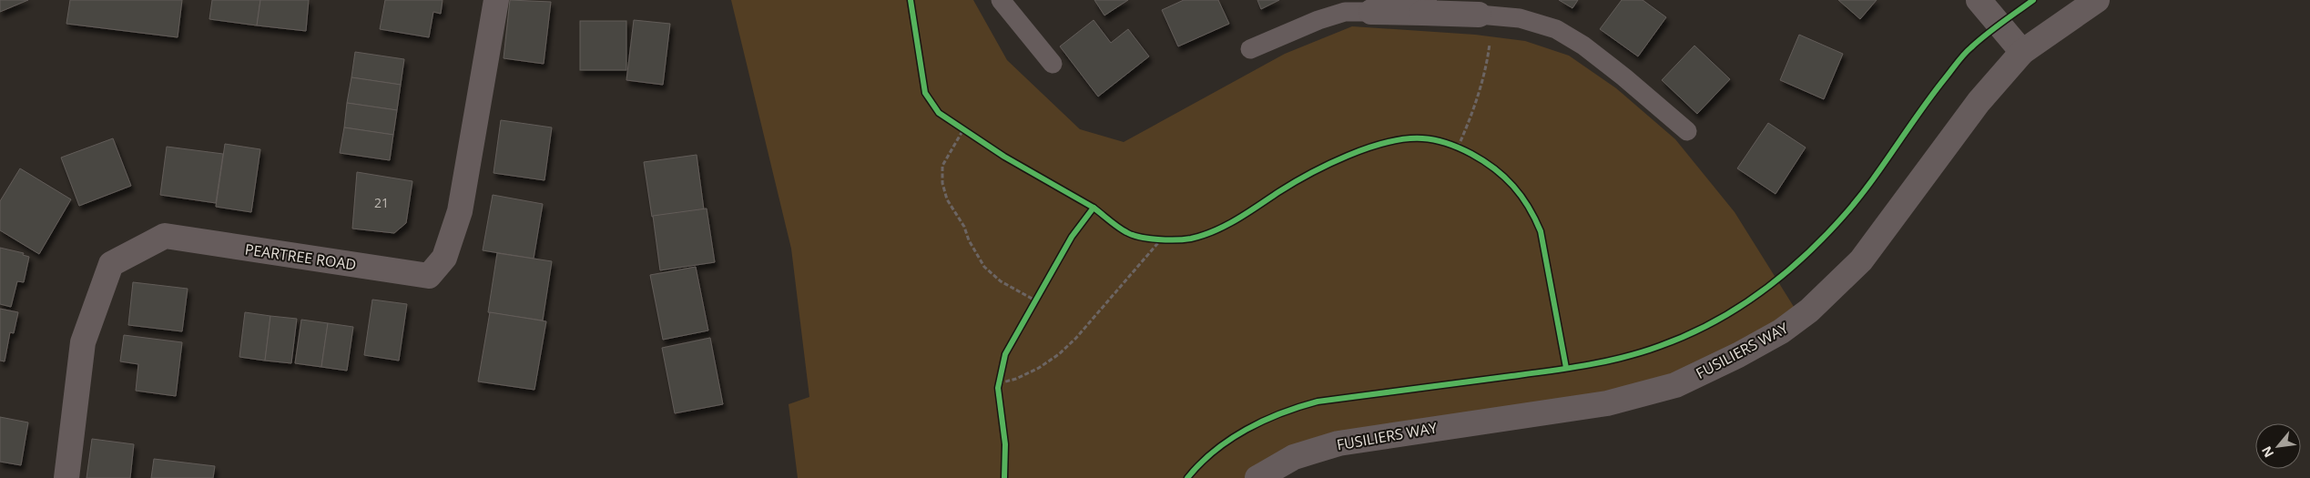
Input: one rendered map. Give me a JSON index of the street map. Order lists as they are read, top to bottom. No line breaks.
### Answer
{"streets":{"street":["PEARTREE ROAD","FUSILIERS WAY"]},"house_numbers":["21"],"north":"bottom left"}
